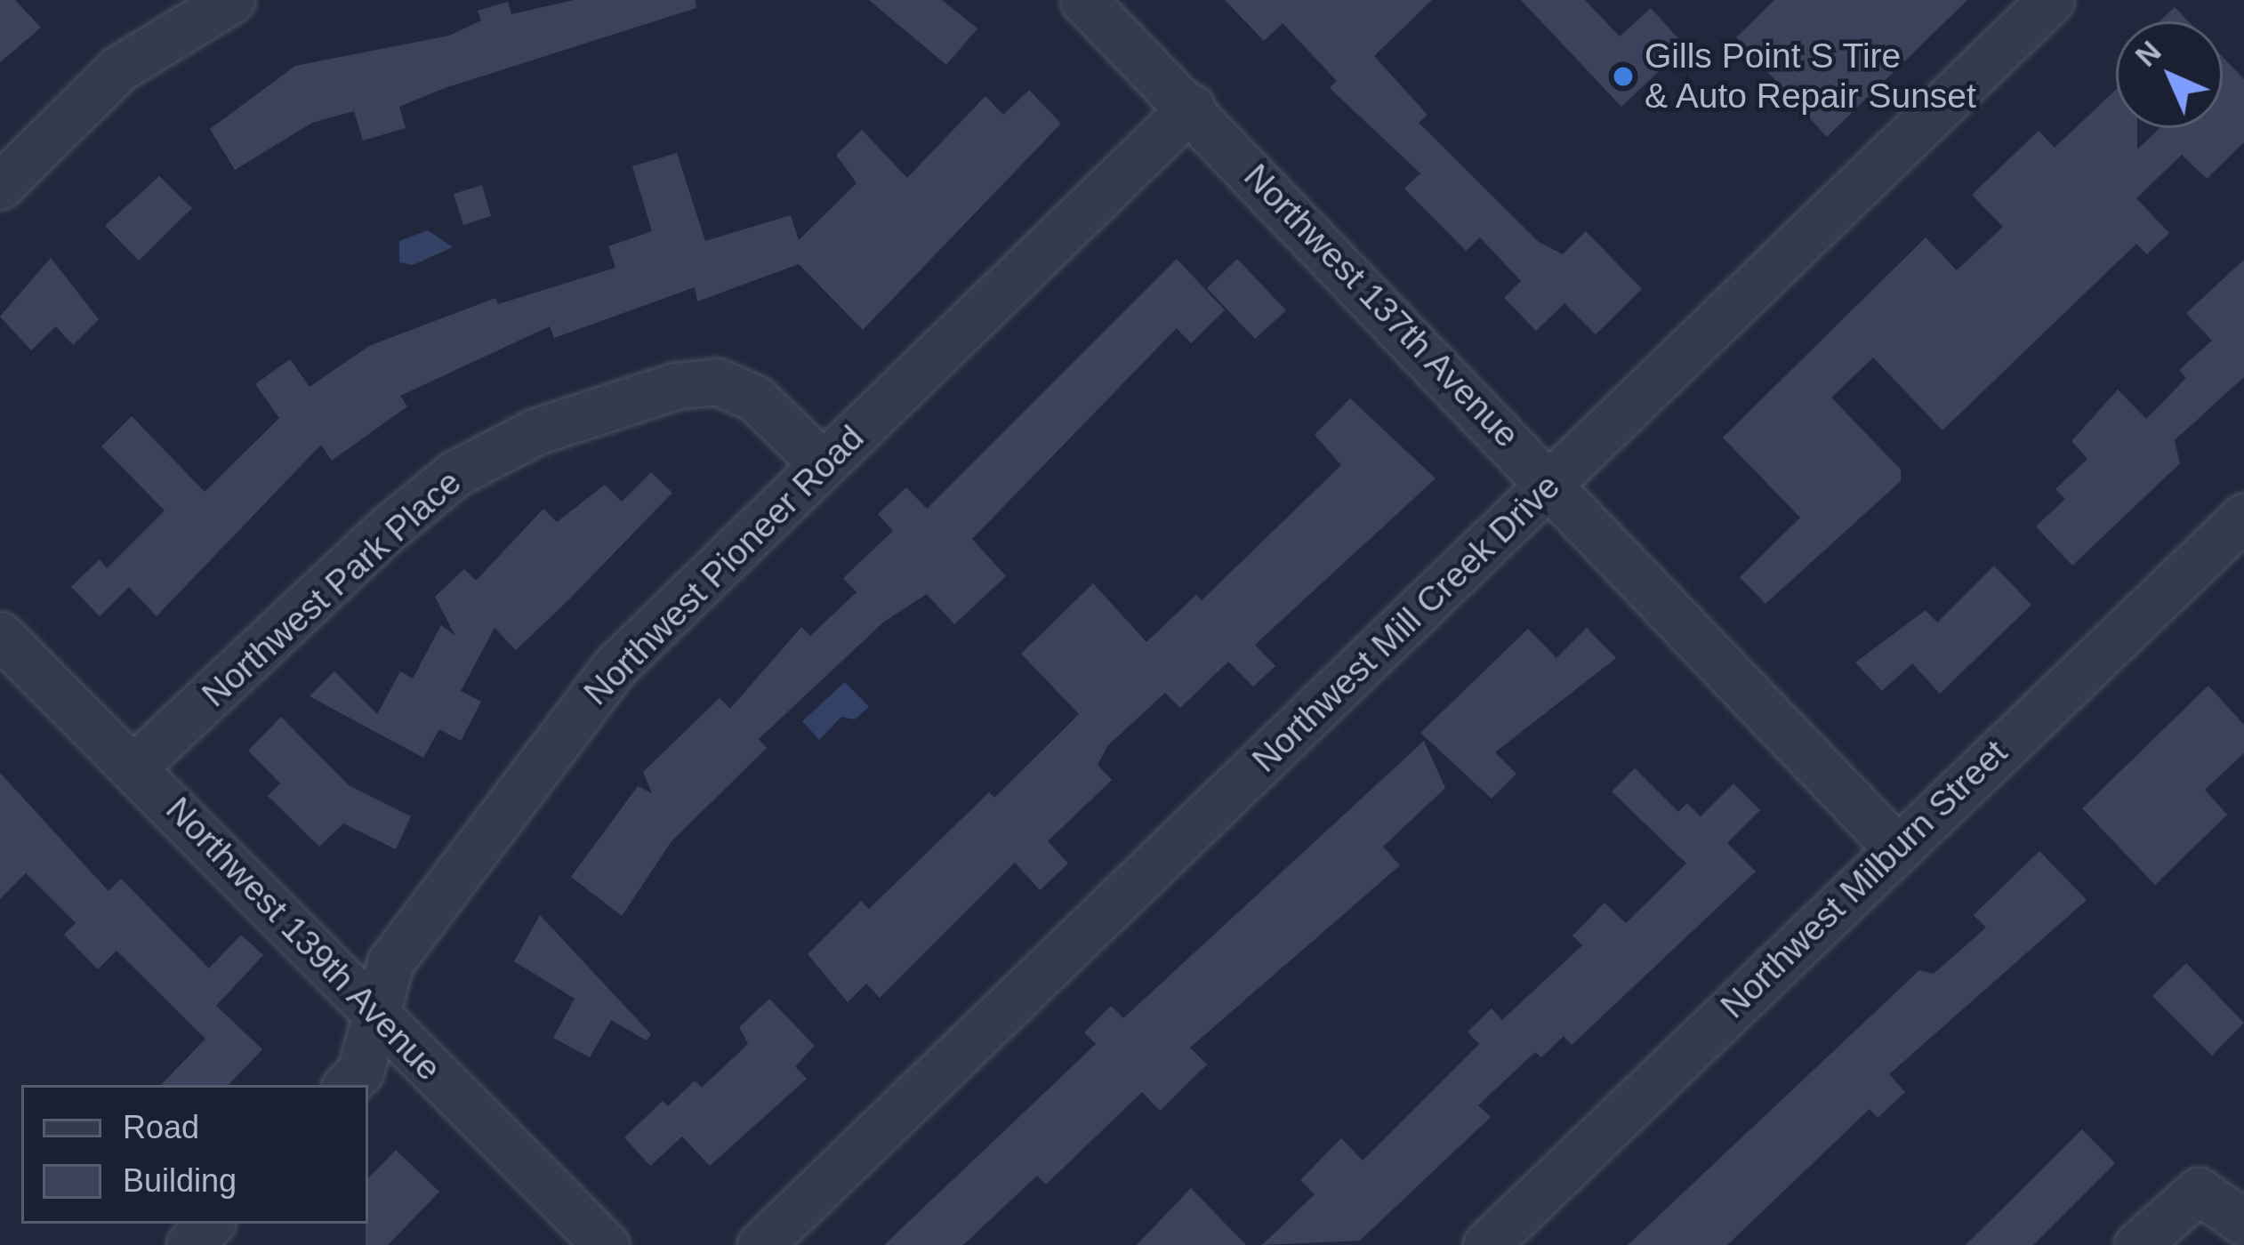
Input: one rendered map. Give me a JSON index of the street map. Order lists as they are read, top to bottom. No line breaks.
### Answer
{"streets":{"street":["Northwest 137th Avenue","Northwest Pioneer Road","Northwest Park Place","Northwest Mill Creek Drive","Northwest Milburn Street","Northwest 139th Avenue"]},"crossings":[["Northwest 137th Avenue","Northwest Pioneer Road"],["Northwest 137th Avenue","Northwest Mill Creek Drive"],["Northwest 137th Avenue","Northwest Milburn Street"],["Northwest Pioneer Road","Northwest Park Place"],["Northwest Pioneer Road","Northwest 139th Avenue"],["Northwest Park Place","Northwest 139th Avenue"]],"places":["Gills Point S Tire & Auto Repair Sunset"],"legend":["Road","Building"],"north":"top left"}
